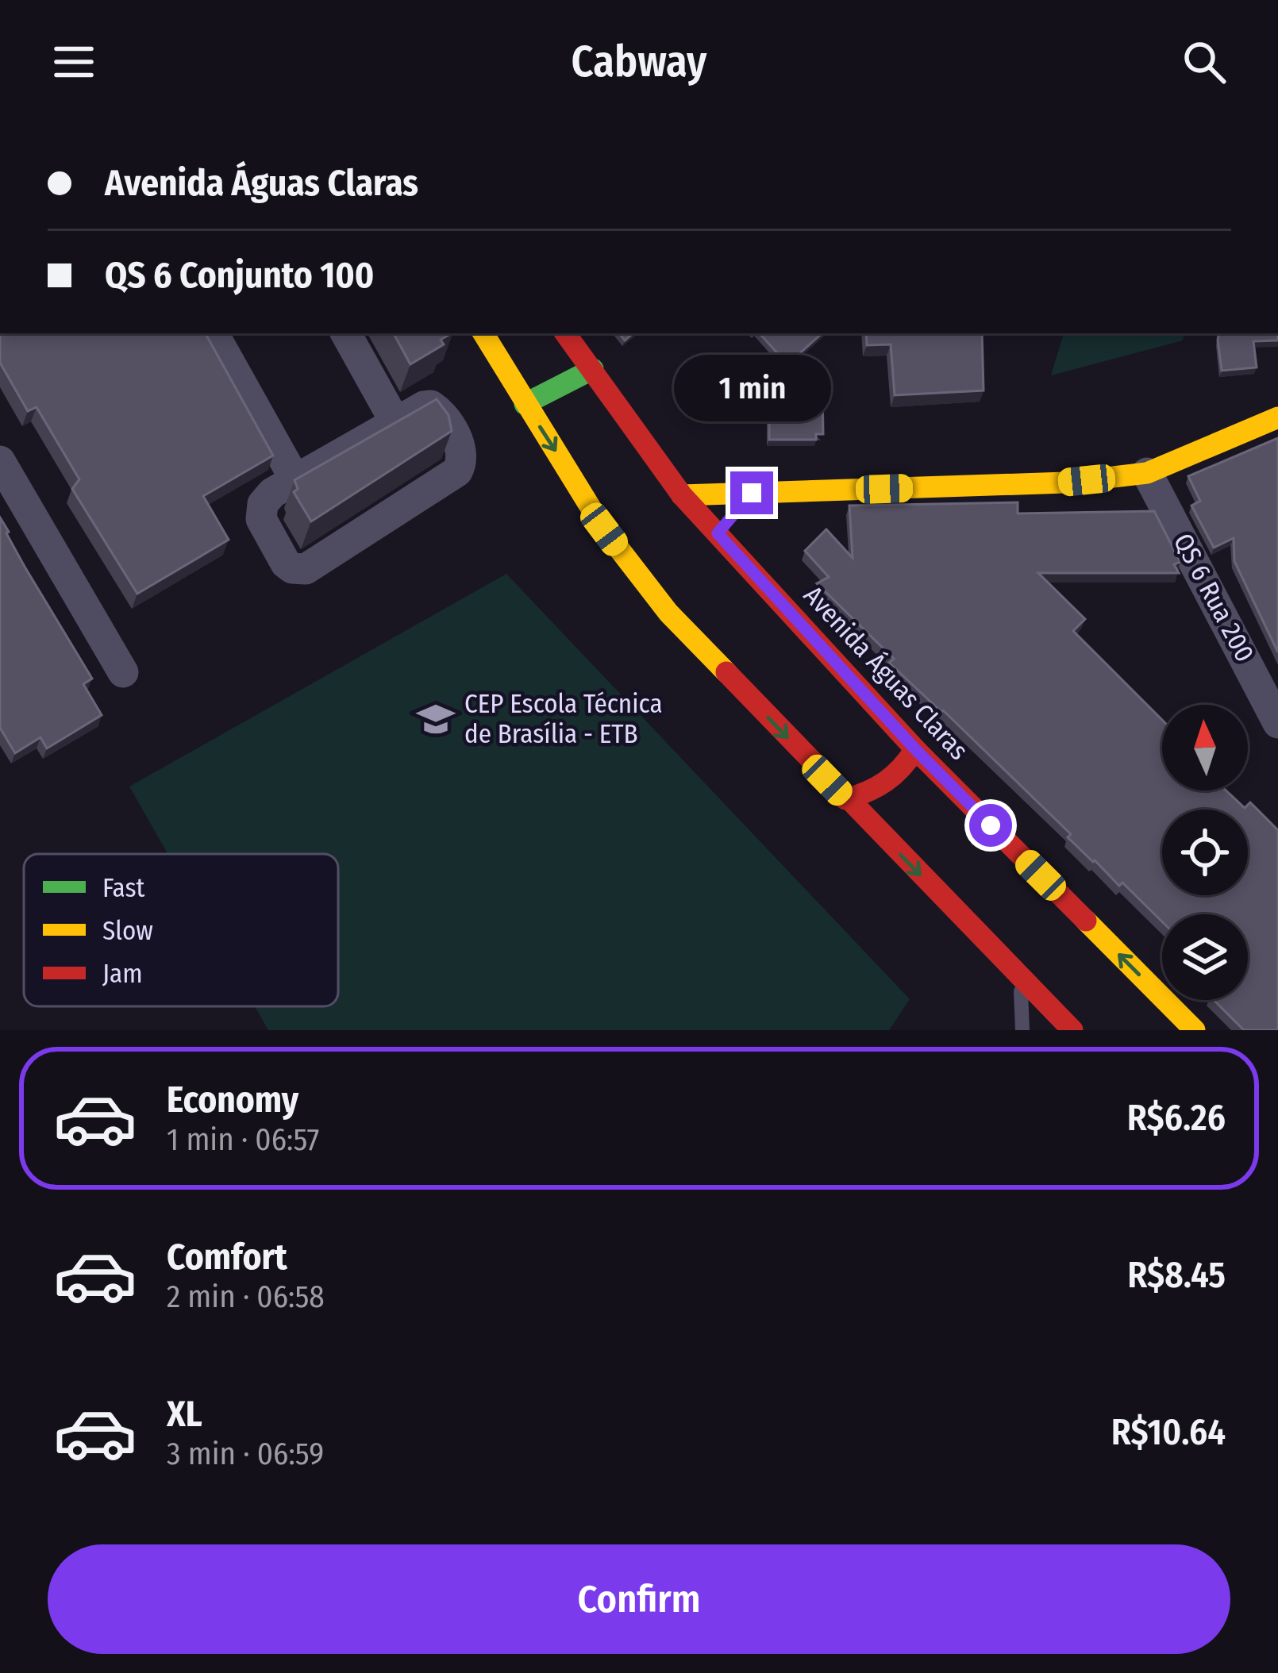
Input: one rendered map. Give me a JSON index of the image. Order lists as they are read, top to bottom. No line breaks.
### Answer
{"streets":{"main road":["Avenida Águas Claras"],"street":["QS 6 Rua 200"]},"places":{"school or university":["CEP Escola Técnica de Brasília - ETB"]},"legend":["Fast","Slow","Jam"],"north":"top","page":{"header":"Cabway","banner":["Avenida Águas Claras","QS 6 Conjunto 100"],"bubble":"1 min","list":[{"name":"Economy","note":"1 min · 06:57","value":"R$6.26"},{"name":"Comfort","note":"2 min · 06:58","value":"R$8.45"},{"name":"XL","note":"3 min · 06:59","value":"R$10.64"}],"buttons":"Confirm"}}
